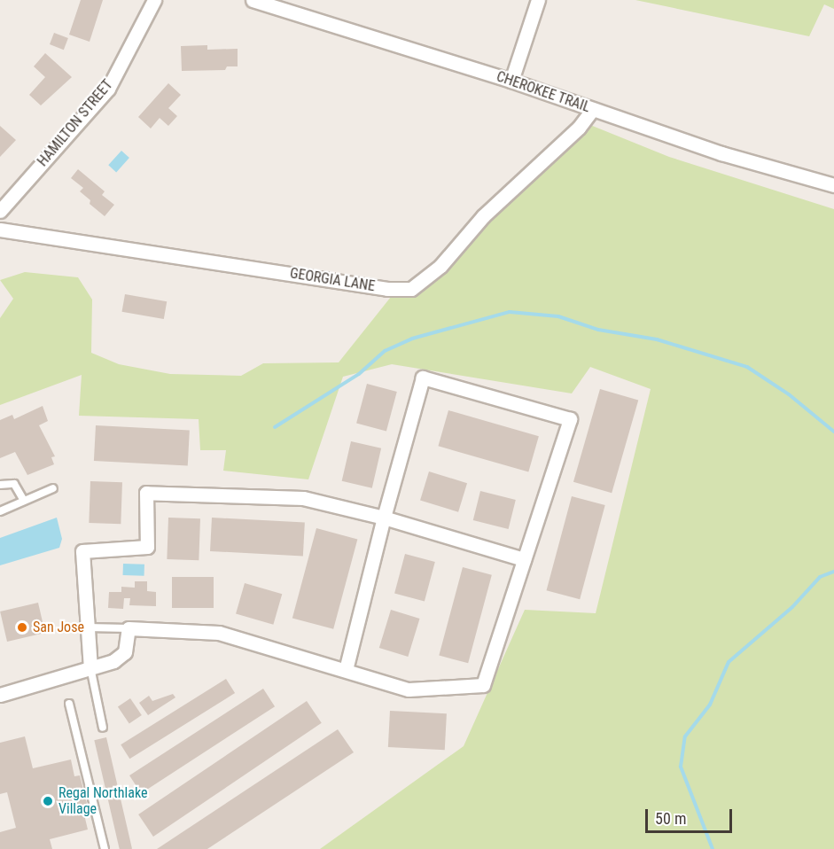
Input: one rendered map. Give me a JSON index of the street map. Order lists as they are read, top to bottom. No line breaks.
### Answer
{"streets":{"street":["CHEROKEE TRAIL","HAMILTON STREET","GEORGIA LANE"]},"crossings":[["CHEROKEE TRAIL","GEORGIA LANE"]],"places":["San Jose","Regal Northlake Village"],"scale_bar":"50 m"}
